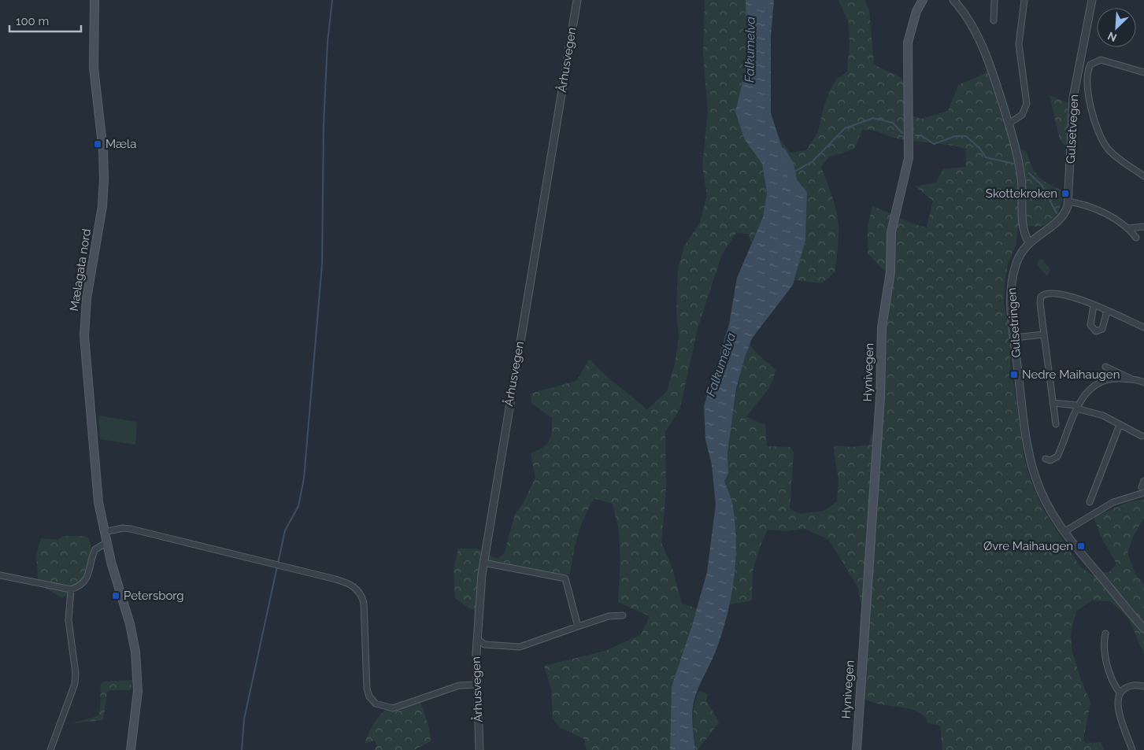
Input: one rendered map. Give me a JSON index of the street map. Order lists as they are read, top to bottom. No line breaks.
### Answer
{"streets":{"main road":["Mælagata nord","Hynivegen"],"street":["Århusvegen","Gulsetvegen","Gulsetringen"]},"crossings":[["Gulsetvegen","Gulsetringen"]],"water":["Falkumelva"],"places":{"transit":["Mæla","Skottekroken","Nedre Maihaugen","Øvre Maihaugen","Petersborg"]},"scale_bar":"100 m","north":"bottom left"}
